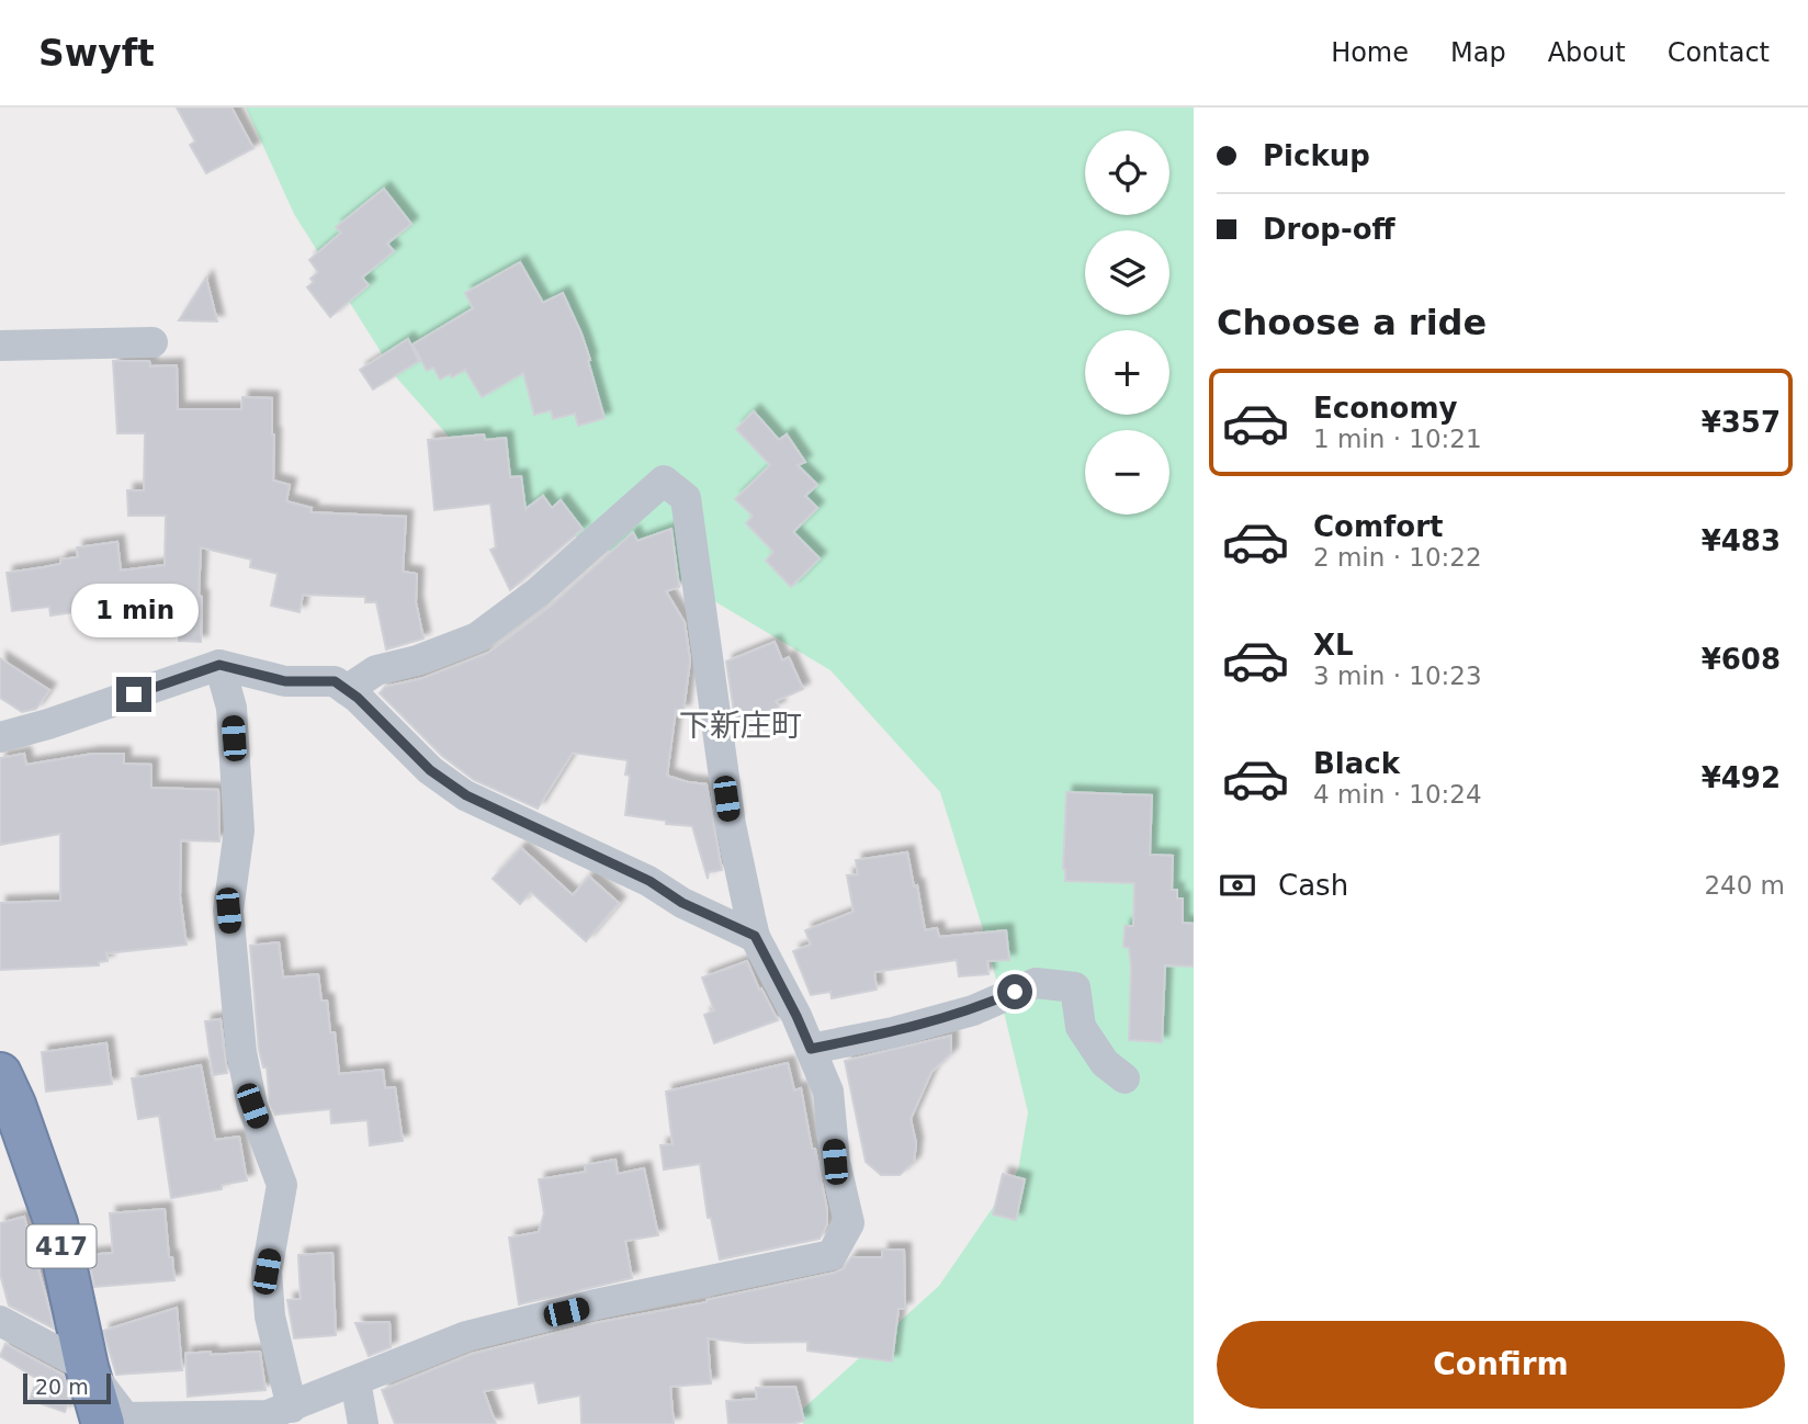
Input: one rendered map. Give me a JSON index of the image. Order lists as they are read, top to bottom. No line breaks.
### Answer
{"streets":{"highway":["417"]},"districts":["下新庄町"],"scale_bar":"20 m","page":{"header":"Swyft","nav":["Home","Map","About","Contact"],"banner":["Pickup","Drop-off"],"map_buttons":["+","−"],"heading":"Choose a ride","list":[{"name":"Economy","note":"1 min · 10:21","value":"¥357"},{"name":"Comfort","note":"2 min · 10:22","value":"¥483"},{"name":"XL","note":"3 min · 10:23","value":"¥608"},{"name":"Black","note":"4 min · 10:24","value":"¥492"}],"bubble":"1 min","pay":["Cash","240 m"],"buttons":"Confirm","scale":"20 m"}}
